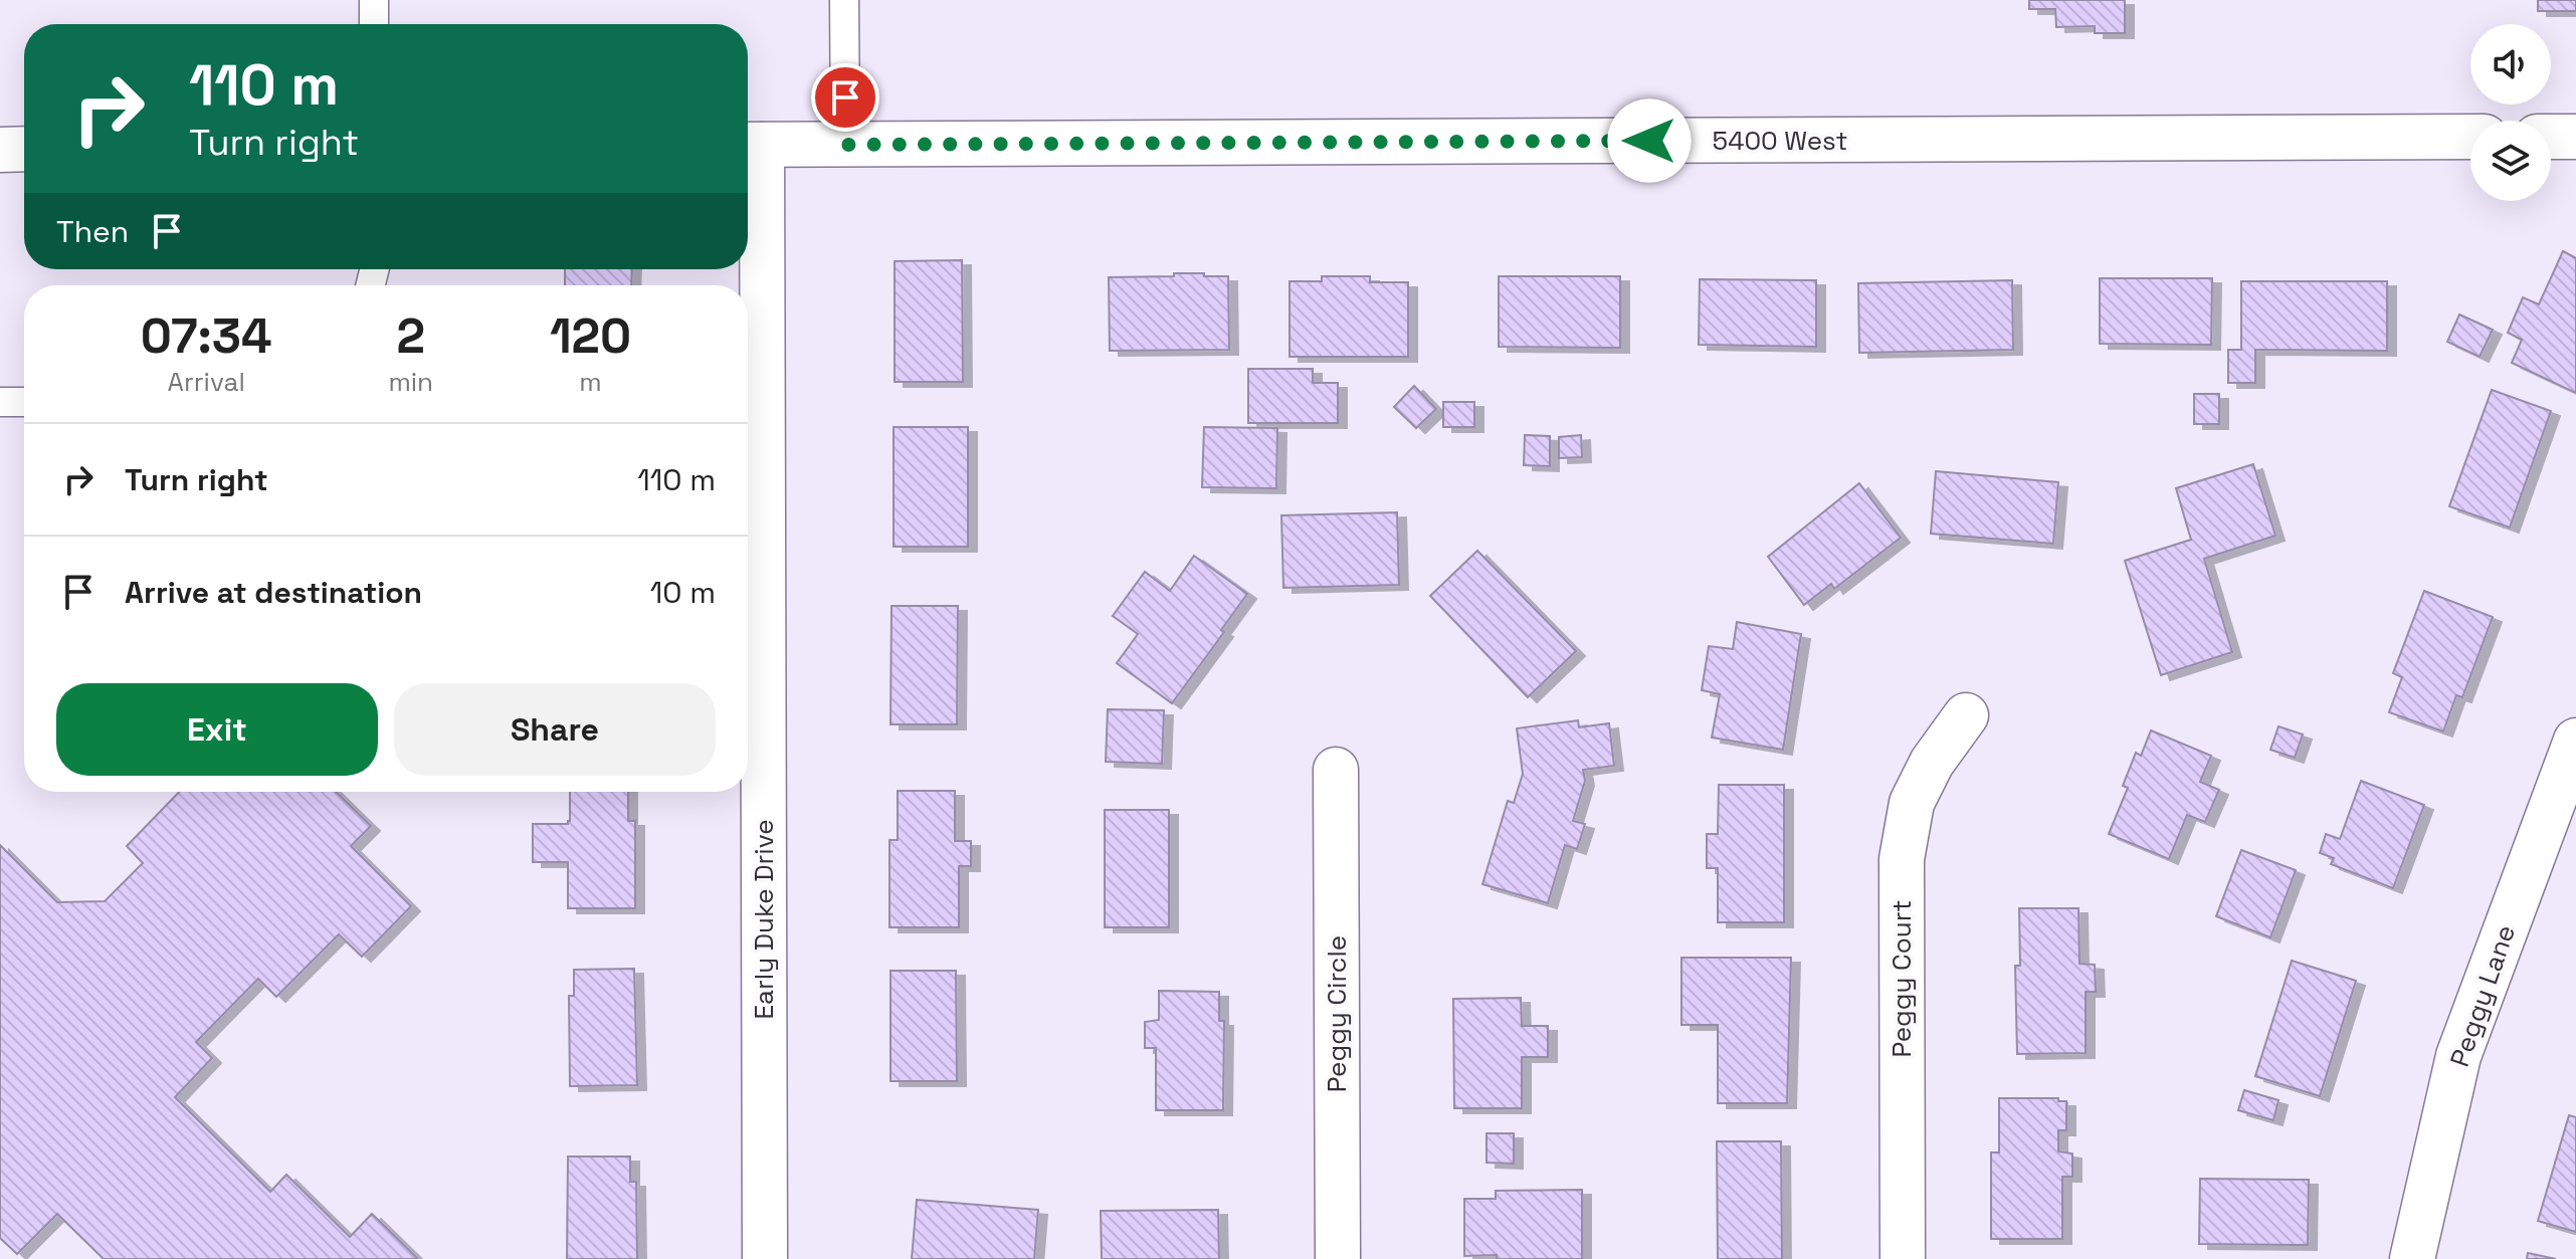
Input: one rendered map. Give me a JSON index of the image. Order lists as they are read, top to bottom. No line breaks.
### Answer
{"streets":{"street":["5400 West","Early Duke Drive","Peggy Court","Peggy Lane","Peggy Circle"]},"crossings":[["5400 West","Early Duke Drive"]],"page":{"turn":["110 m","Turn right"],"then":"Then","eta":["07:34","Arrival","2","min","120","m"],"list":[{"name":"Turn right","value":"110 m"},{"name":"Arrive at destination","value":"10 m"}],"buttons":["Exit","Share"]}}
